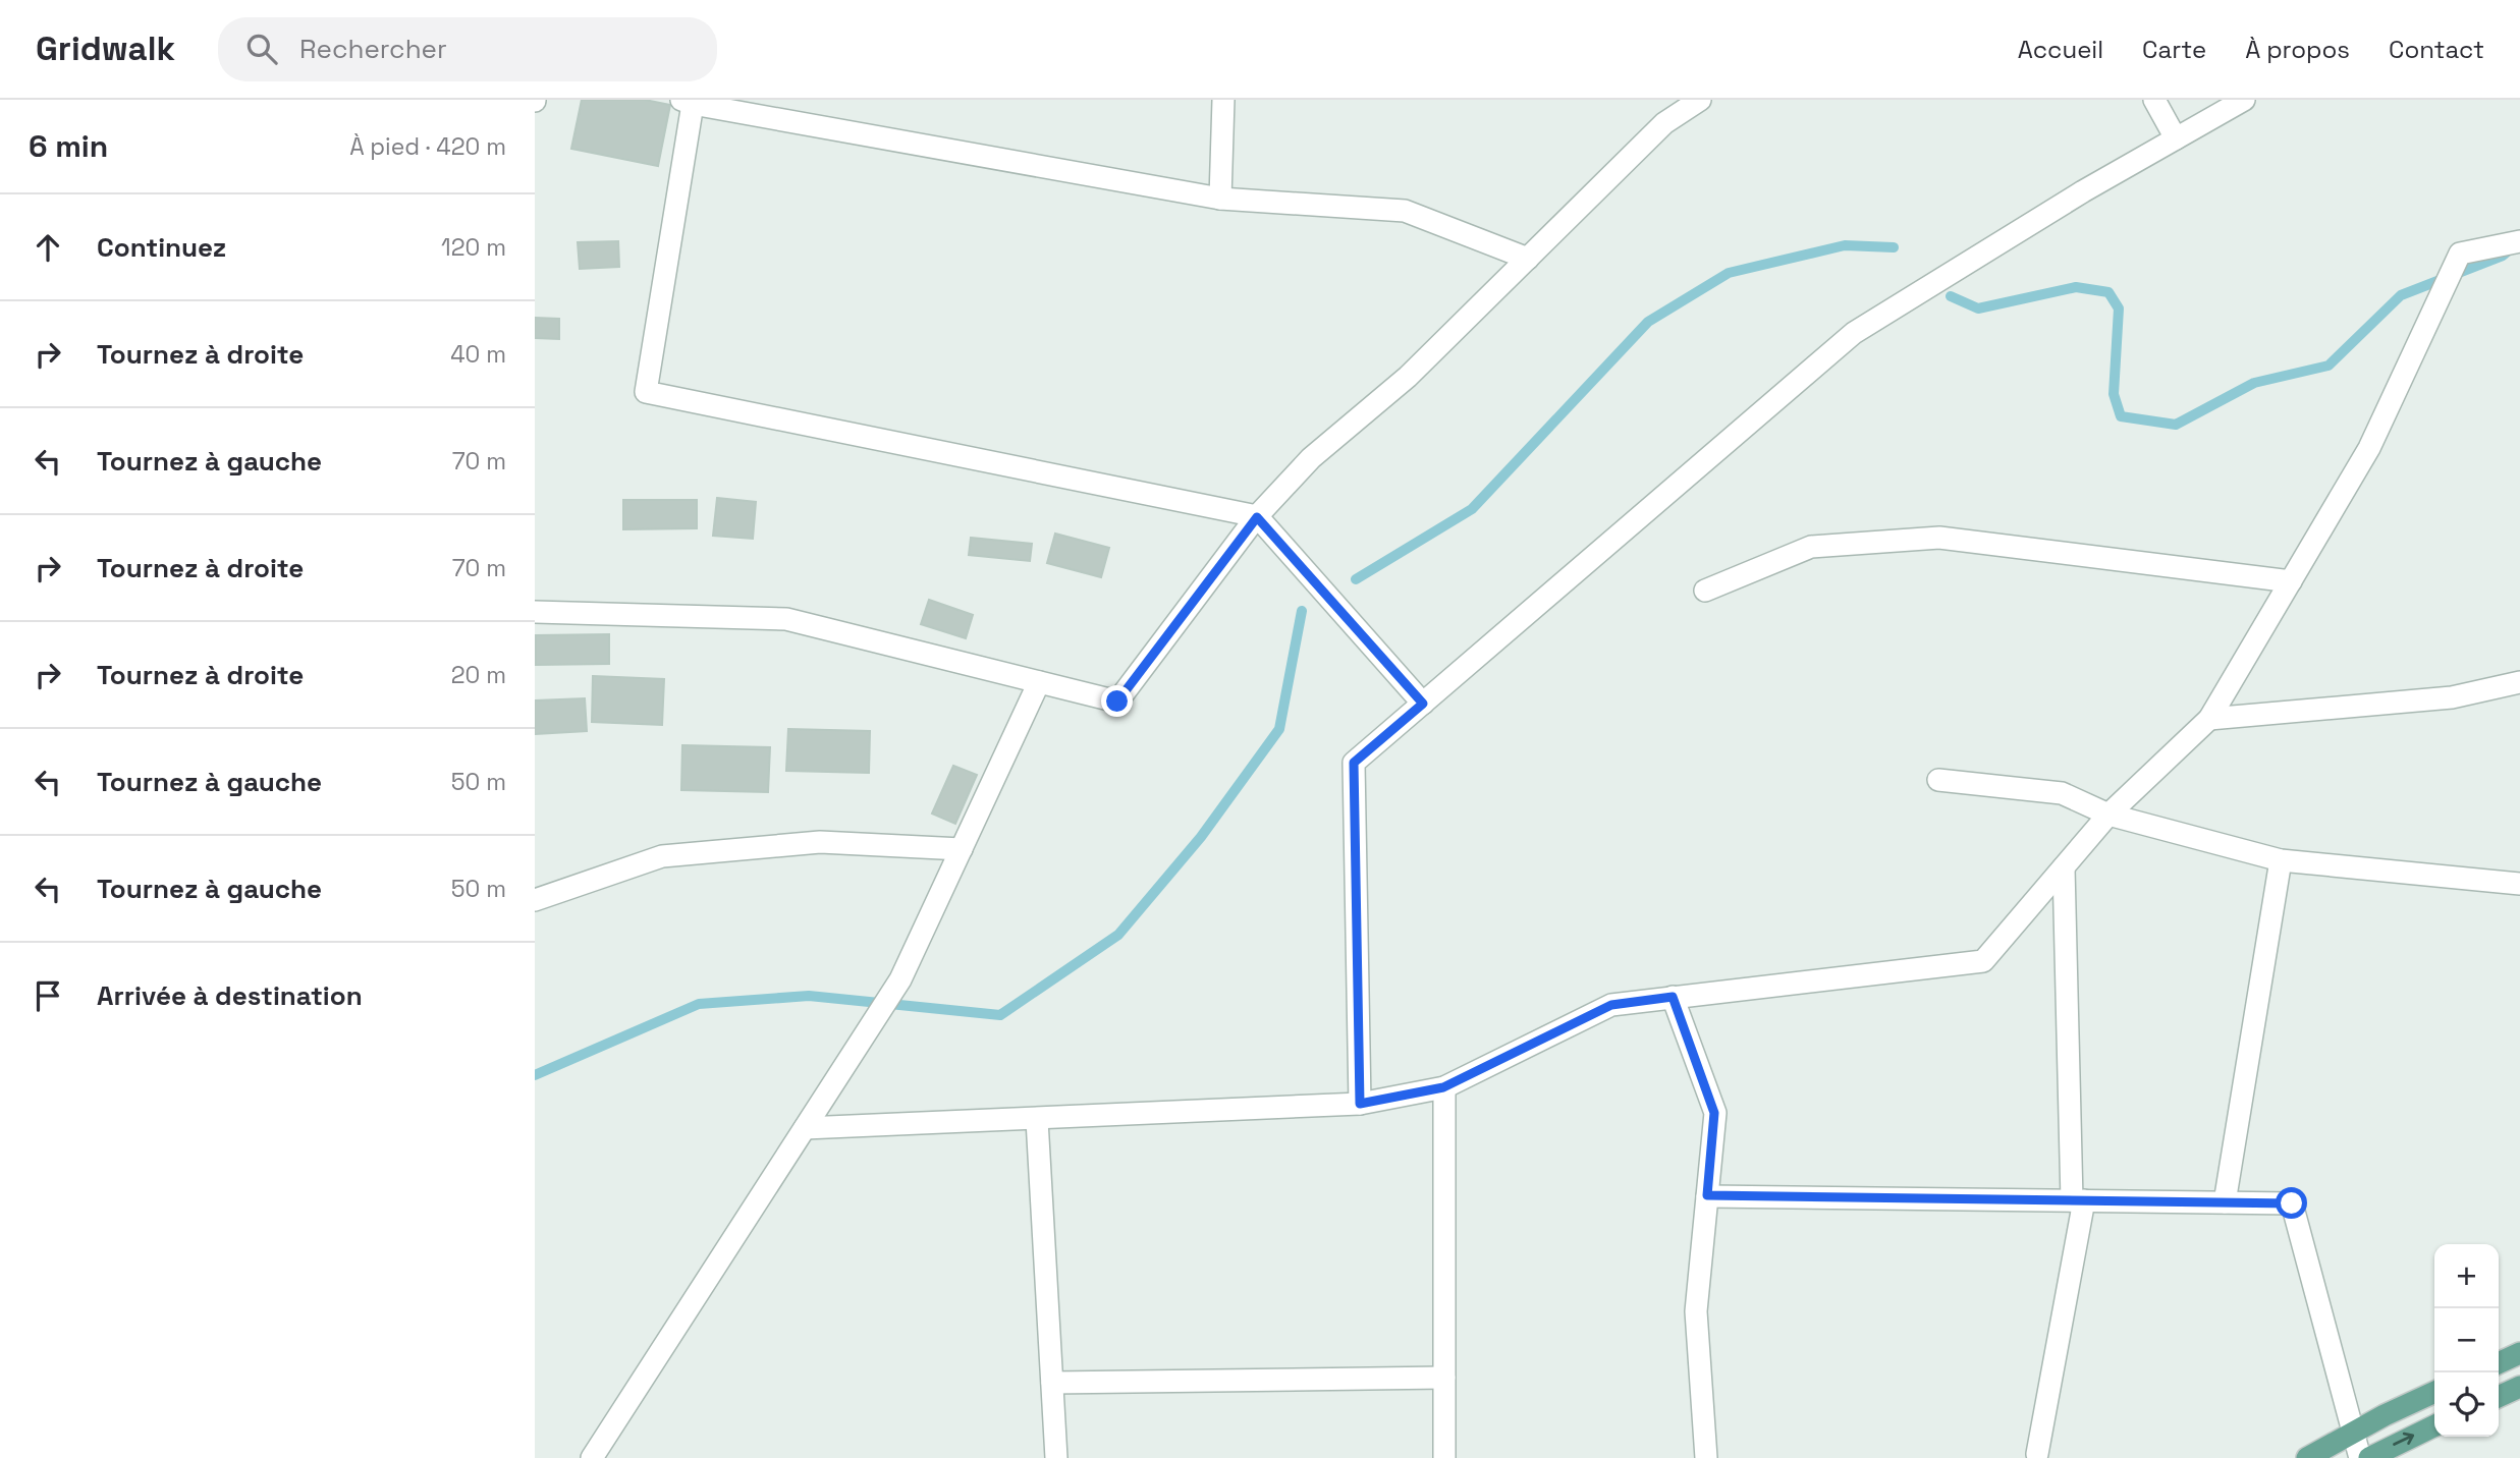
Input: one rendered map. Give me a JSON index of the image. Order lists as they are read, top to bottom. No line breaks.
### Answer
{"page":{"header":"Gridwalk","search":"Rechercher","nav":["Accueil","Carte","À propos","Contact"],"heading":["6 min","À pied · 420 m"],"list":[["Continuez","120 m"],["Tournez à droite","40 m"],["Tournez à gauche","70 m"],["Tournez à droite","70 m"],["Tournez à droite","20 m"],["Tournez à gauche","50 m"],["Tournez à gauche","50 m"],"Arrivée à destination"],"map_buttons":["+","−"]}}
